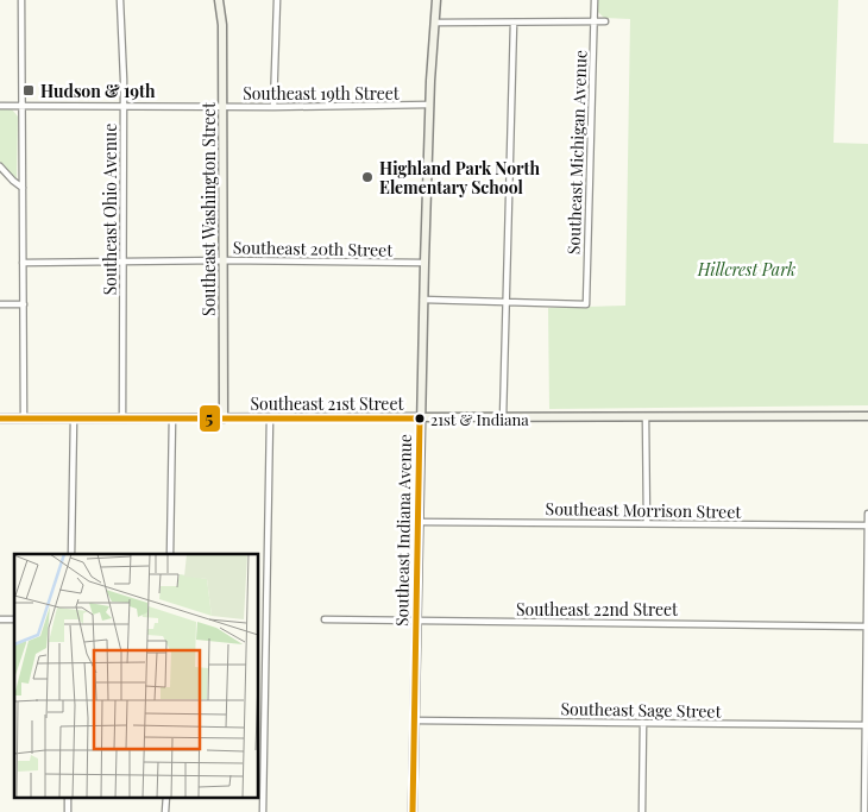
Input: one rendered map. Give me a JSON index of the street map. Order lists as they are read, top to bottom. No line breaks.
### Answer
{"streets":{"street":["Southeast 19th Street","Southeast Michigan Avenue","Southeast Ohio Avenue","Southeast Washington Street","Southeast 20th Street","Southeast 21st Street","Southeast Morrison Street","Southeast Indiana Avenue","Southeast 22nd Street","Southeast Sage Street"]},"crossings":[["Southeast 19th Street","Southeast Ohio Avenue"],["Southeast 19th Street","Southeast Washington Street"],["Southeast 19th Street","Southeast Indiana Avenue"],["Southeast Ohio Avenue","Southeast 20th Street"],["Southeast Ohio Avenue","Southeast 21st Street"],["Southeast Washington Street","Southeast 20th Street"],["Southeast Washington Street","Southeast 21st Street"],["Southeast 20th Street","Southeast Indiana Avenue"],["Southeast 21st Street","Southeast Indiana Avenue"],["Southeast Morrison Street","Southeast Indiana Avenue"],["Southeast Indiana Avenue","Southeast 22nd Street"],["Southeast Indiana Avenue","Southeast Sage Street"]],"parks":["Hillcrest Park"],"places":{"transit":["Hudson & 19th"],"other":["Highland Park North Elementary School","21st & Indiana"]},"lines":["transit line 5"]}
